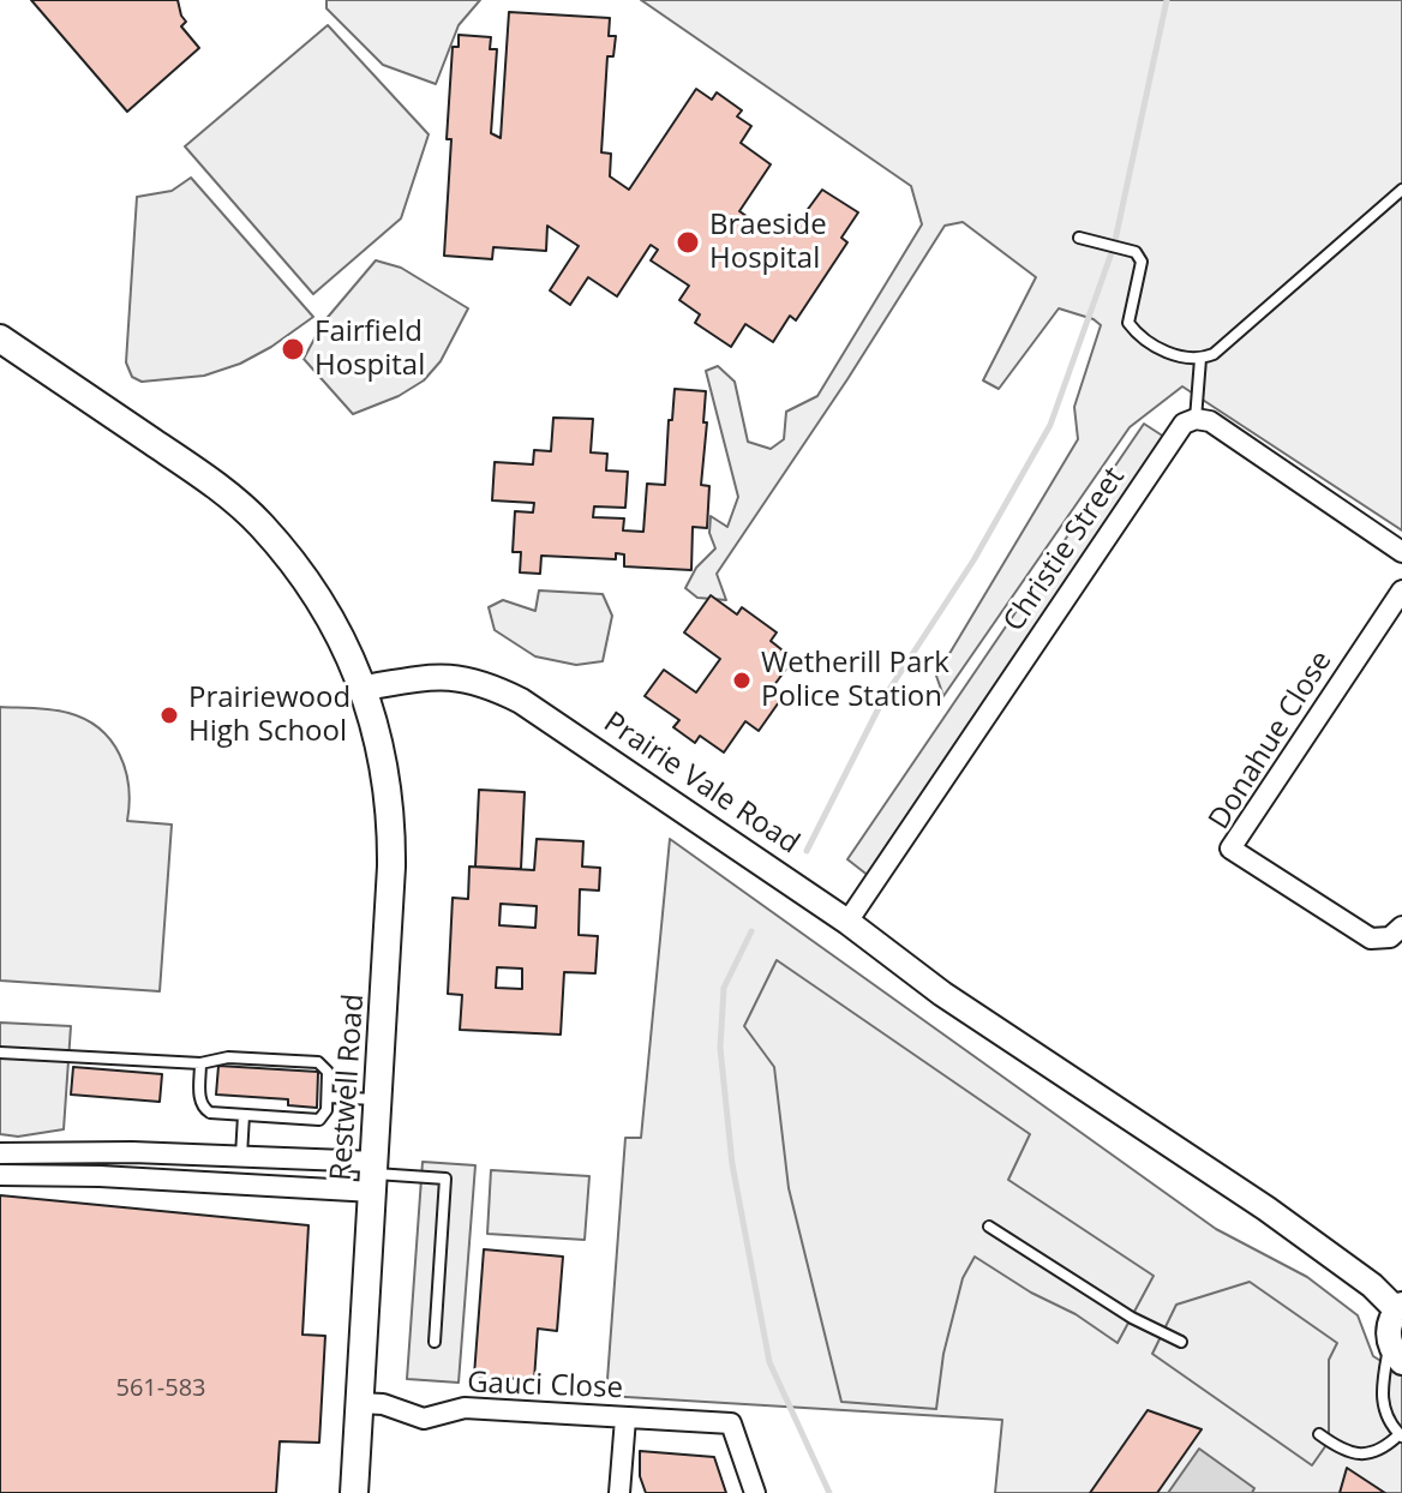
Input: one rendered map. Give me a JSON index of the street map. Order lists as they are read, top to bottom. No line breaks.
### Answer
{"streets":{"main road":["Restwell Road"],"street":["Christie Street","Donahue Close","Prairie Vale Road","Gauci Close"]},"crossings":[["Christie Street","Prairie Vale Road"],["Prairie Vale Road","Restwell Road"],["Restwell Road","Gauci Close"]],"places":["Braeside Hospital","Fairfield Hospital","Wetherill Park Police Station","Prairiewood High School"],"house_numbers":["561-583"]}
